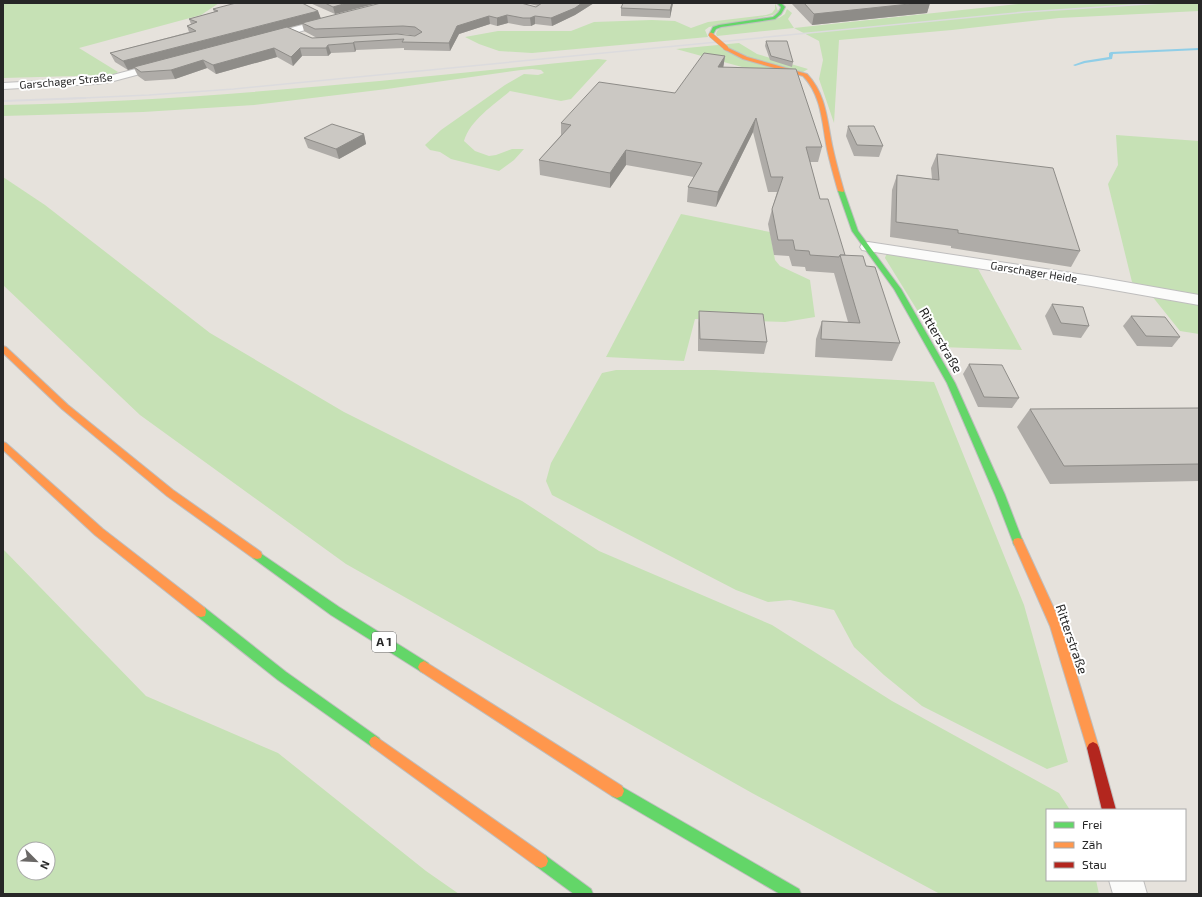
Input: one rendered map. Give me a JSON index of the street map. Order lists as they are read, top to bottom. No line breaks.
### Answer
{"streets":{"main road":["Ritterstraße","A 1"],"street":["Garschager Straße","Garschager Heide"]},"crossings":[["Garschager Heide","Ritterstraße"]],"legend":["Frei","Zäh","Stau"],"north":"bottom right"}
